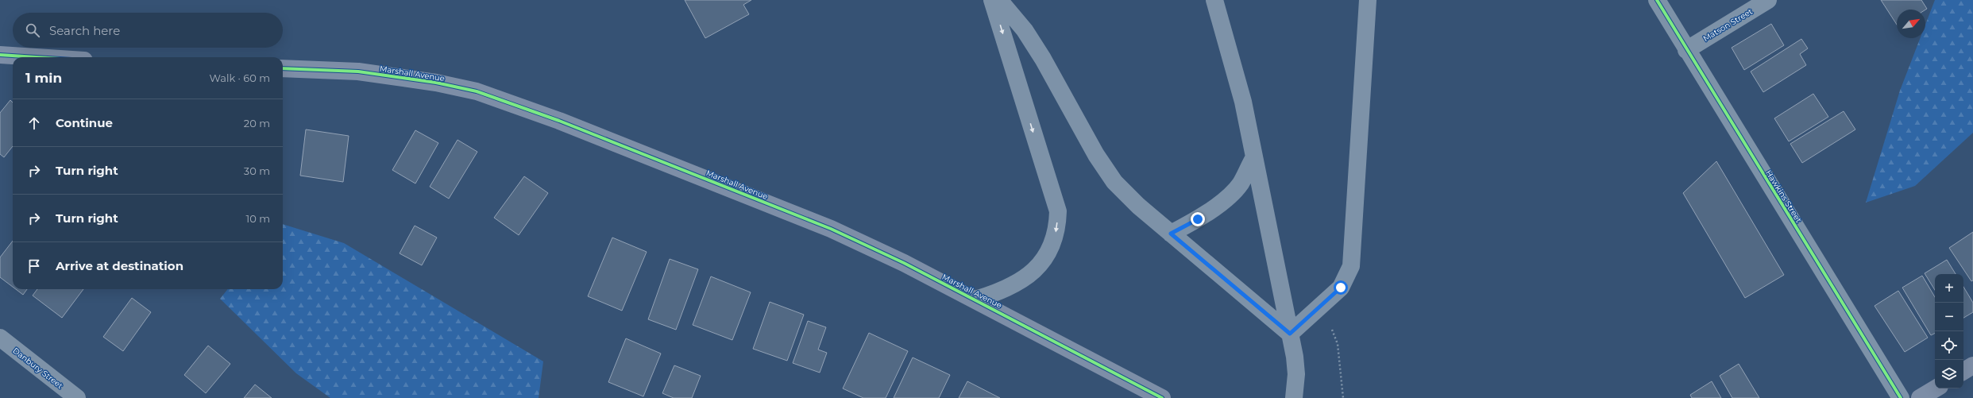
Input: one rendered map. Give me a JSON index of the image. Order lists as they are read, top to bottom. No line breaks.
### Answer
{"streets":{"main road":["Marshall Avenue"],"street":["Matson Street","Hawkins Street","Danbury Street"]},"crossings":[["Matson Street","Hawkins Street"]],"north":"top right","page":{"search":"Search here","heading":["1 min","Walk · 60 m"],"list":[["Continue","20 m"],["Turn right","30 m"],["Turn right","10 m"],"Arrive at destination"],"map_buttons":["+","−"]}}
